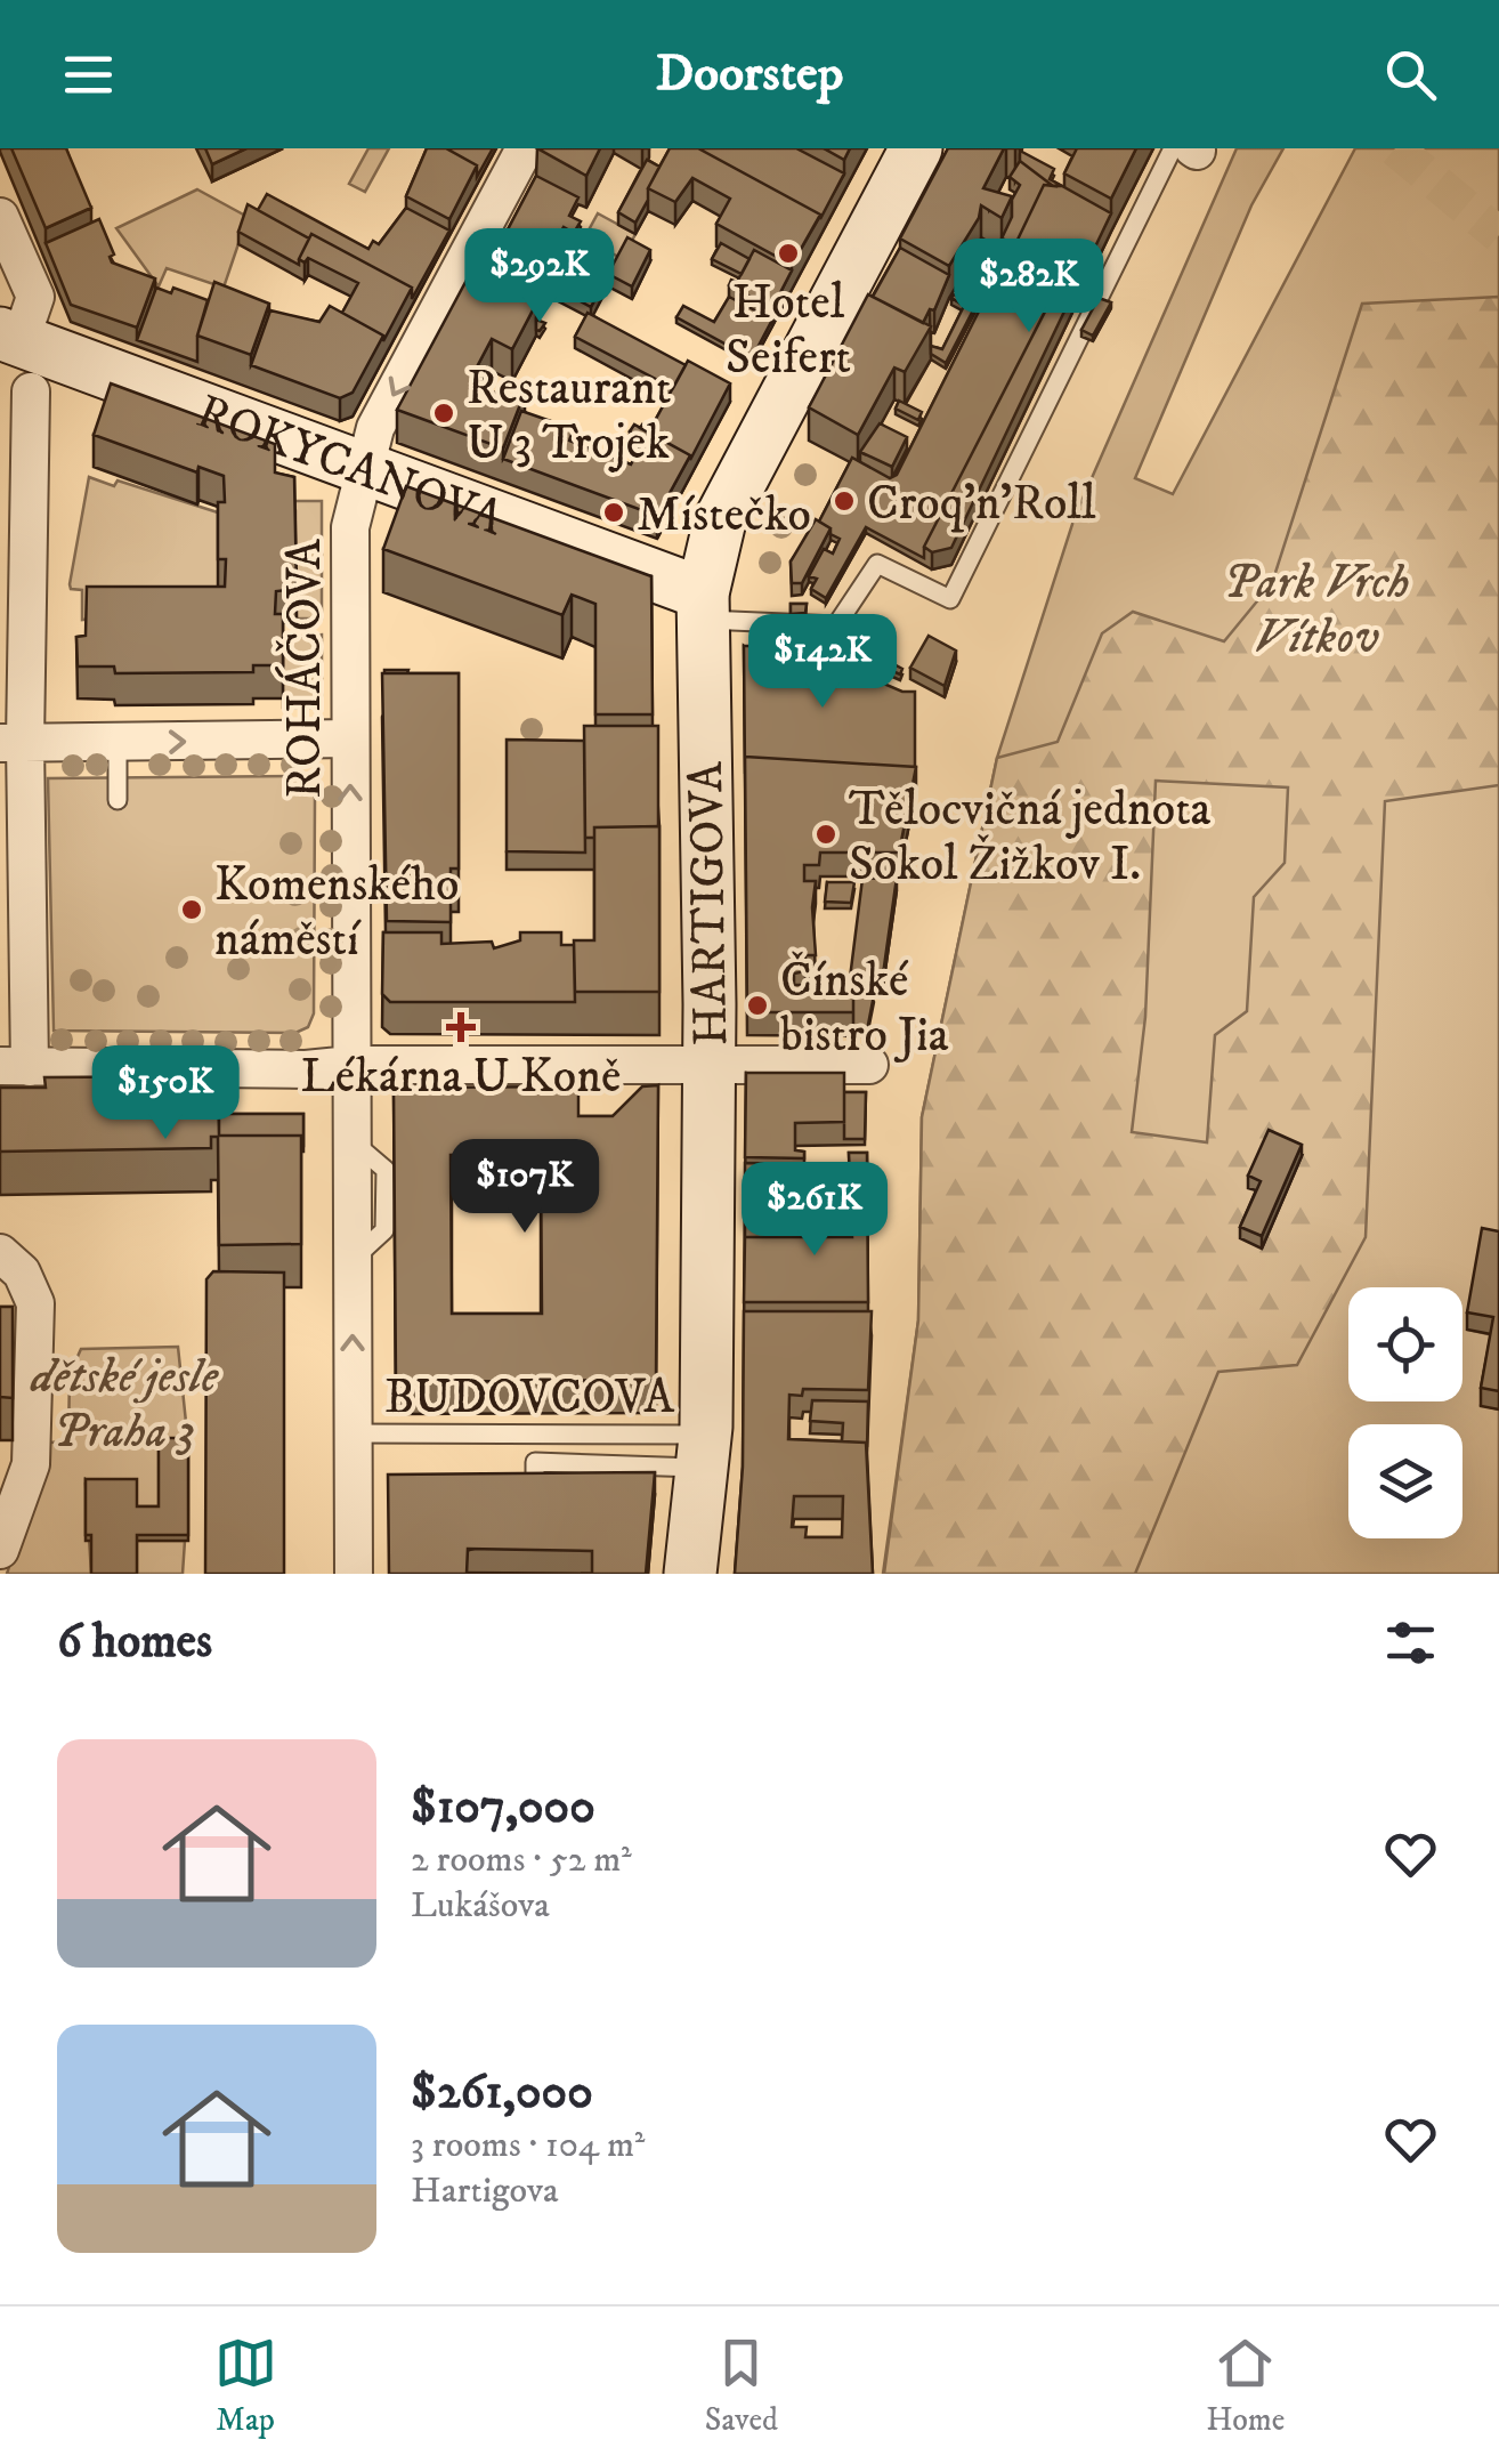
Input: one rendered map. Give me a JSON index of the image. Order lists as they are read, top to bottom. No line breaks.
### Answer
{"streets":{"main road":["ROKYCANOVA","HARTIGOVA"],"street":["ROHÁČOVA"],"lane":["BUDOVCOVA"]},"crossings":[["ROKYCANOVA","ROHÁČOVA"],["ROKYCANOVA","HARTIGOVA"],["ROHÁČOVA","BUDOVCOVA"],["HARTIGOVA","BUDOVCOVA"]],"parks":["Park Vrch Vítkov","dětské jesle Praha 3"],"places":{"other":["Hotel Seifert","Restaurant U 3 Trojek","Croq'n'Roll","Místečko","Tělocvičná jednota Sokol Žižkov I.","Komenského náměstí","Čínské bistro Jia"],"health":["Lékárna U Koně"]},"page":{"header":"Doorstep","price":["$292K","$282K","$142K","$150K","$107K","$261K"],"heading":"6 homes","list":[{"name":"$107,000","note":"2 rooms · 52 m² · Lukášova"},{"name":"$261,000","note":"3 rooms · 104 m² · Hartigova"}],"tabs":["Map","Saved","Home"]}}
